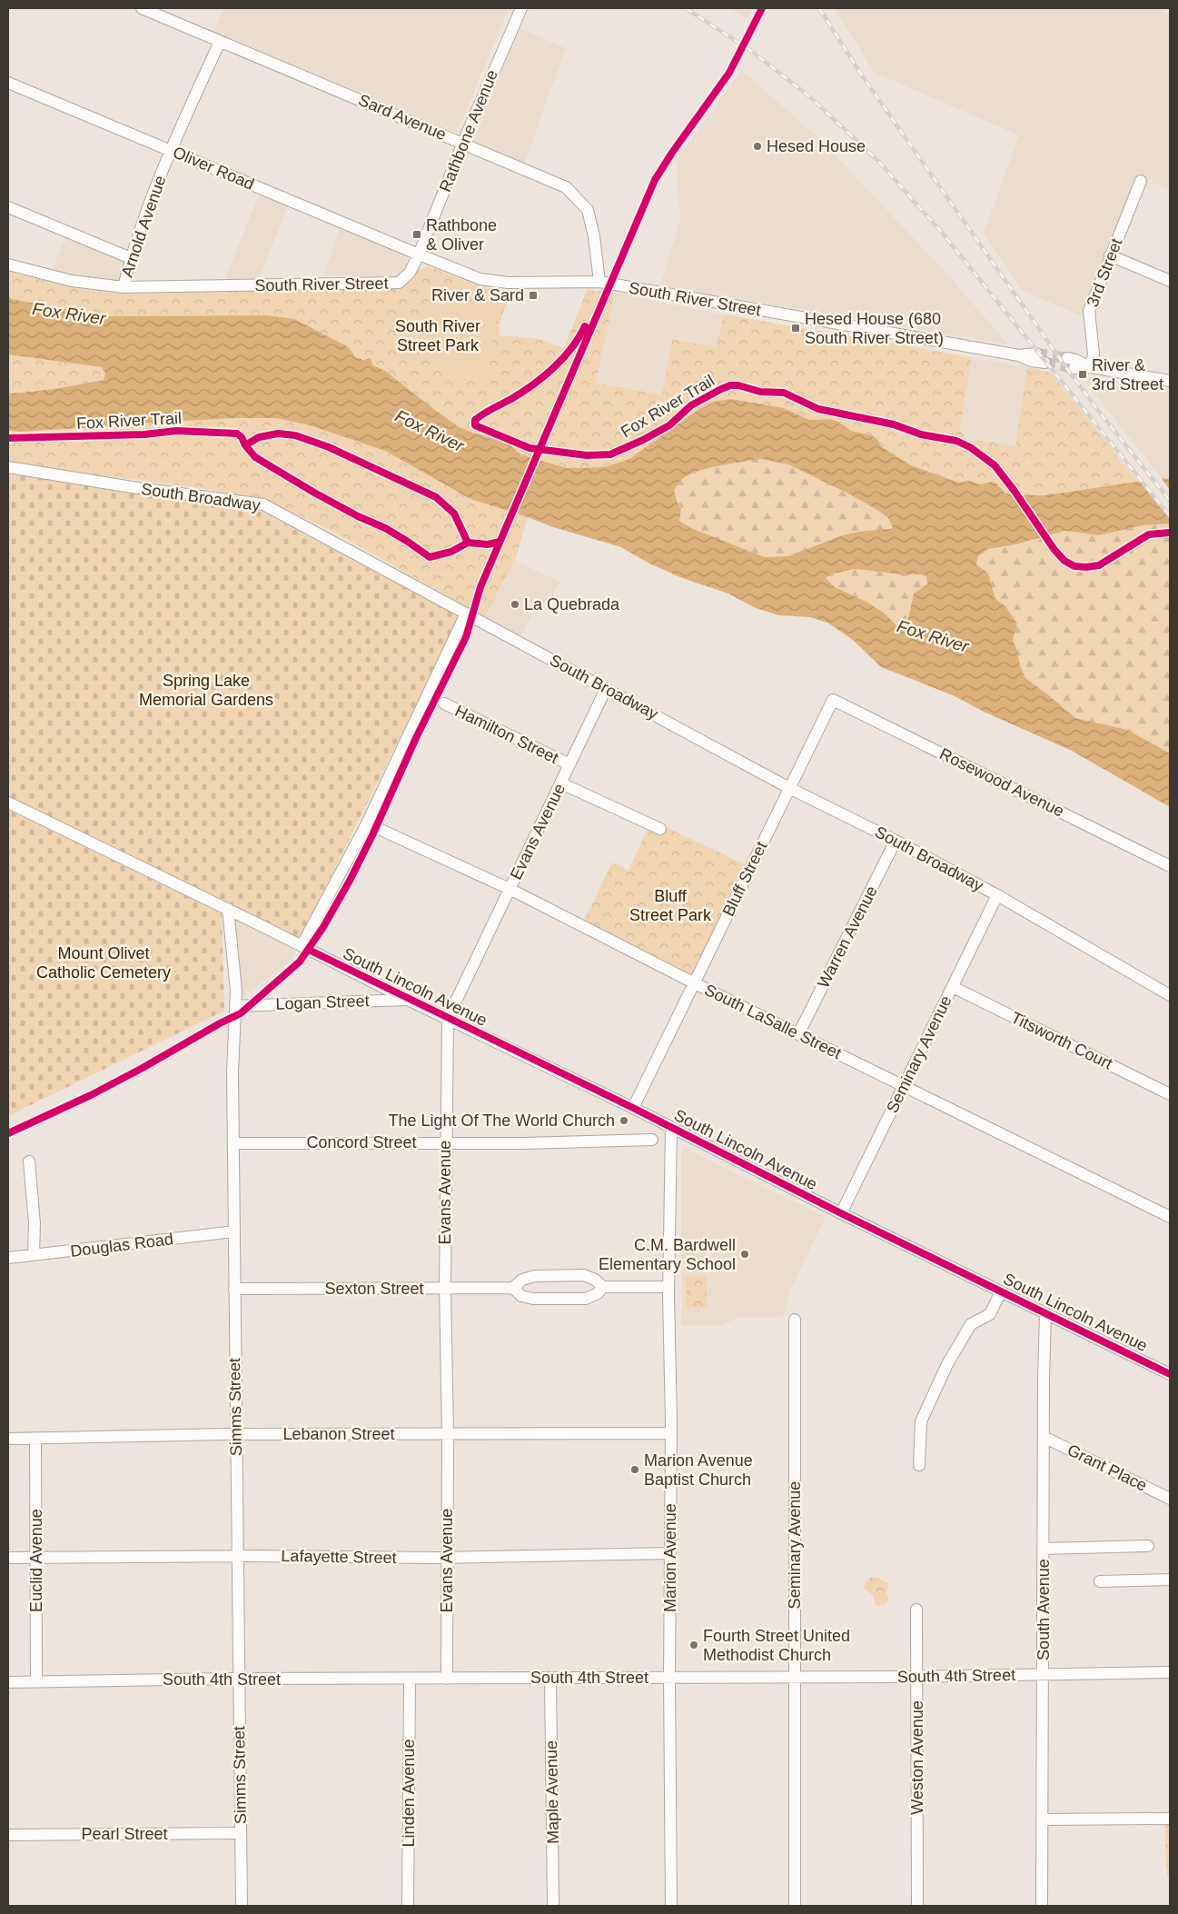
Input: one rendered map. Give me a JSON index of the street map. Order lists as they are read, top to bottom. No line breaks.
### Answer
{"streets":{"street":["Sard Avenue","Rathbone Avenue","Oliver Road","Arnold Avenue","3rd Street","South River Street","South Broadway","Hamilton Street","Rosewood Avenue","Evans Avenue","Bluff Street","Warren Avenue","South Lincoln Avenue","Logan Street","South LaSalle Street","Titsworth Court","Seminary Avenue","Concord Street","Douglas Road","Sexton Street","Simms Street","Lebanon Street","Grant Place","Lafayette Street","Marion Avenue","Euclid Avenue","South Avenue","South 4th Street","Weston Avenue","Maple Avenue","Linden Avenue","Pearl Street"],"cycle path":["Fox River Trail"]},"crossings":[["Sard Avenue","Rathbone Avenue"],["Sard Avenue","Arnold Avenue"],["Sard Avenue","South River Street"],["Rathbone Avenue","Oliver Road"],["Rathbone Avenue","South River Street"],["Oliver Road","Arnold Avenue"],["Oliver Road","South River Street"],["Arnold Avenue","South River Street"],["South Broadway","Evans Avenue"],["South Broadway","Bluff Street"],["South Broadway","Warren Avenue"],["South Broadway","Seminary Avenue"],["Hamilton Street","Evans Avenue"],["Rosewood Avenue","Bluff Street"],["Evans Avenue","South Lincoln Avenue"],["Evans Avenue","South LaSalle Street"],["Evans Avenue","Concord Street"],["Evans Avenue","Sexton Street"],["Evans Avenue","Lebanon Street"],["Evans Avenue","Lafayette Street"],["Evans Avenue","South 4th Street"],["Bluff Street","South Lincoln Avenue"],["Bluff Street","South LaSalle Street"],["Warren Avenue","South LaSalle Street"],["South Lincoln Avenue","Logan Street"],["South Lincoln Avenue","Seminary Avenue"],["South Lincoln Avenue","Simms Street"],["South Lincoln Avenue","Marion Avenue"],["South Lincoln Avenue","South Avenue"],["Logan Street","Simms Street"],["South LaSalle Street","Seminary Avenue"],["Titsworth Court","Seminary Avenue"],["Seminary Avenue","South 4th Street"],["Concord Street","Simms Street"],["Douglas Road","Simms Street"],["Sexton Street","Simms Street"],["Simms Street","Lebanon Street"],["Simms Street","Lafayette Street"],["Simms Street","South 4th Street"],["Simms Street","Pearl Street"],["Lebanon Street","Marion Avenue"],["Lebanon Street","Euclid Avenue"],["Grant Place","South Avenue"],["Lafayette Street","Marion Avenue"],["Lafayette Street","Euclid Avenue"],["Marion Avenue","South 4th Street"],["Euclid Avenue","South 4th Street"],["South Avenue","South 4th Street"],["South 4th Street","Weston Avenue"],["South 4th Street","Maple Avenue"],["South 4th Street","Linden Avenue"]],"water":["Fox River"],"parks":["South River Street Park","Spring Lake Memorial Gardens","Bluff Street Park","Mount Olivet Catholic Cemetery"],"places":{"other":["Hesed House","La Quebrada","The Light Of The World Church","C.M. Bardwell Elementary School","Marion Avenue Baptist Church","Fourth Street United Methodist Church"],"transit":["Rathbone & Oliver","River & Sard","Hesed House (680 South River Street)","River & 3rd Street"]}}
